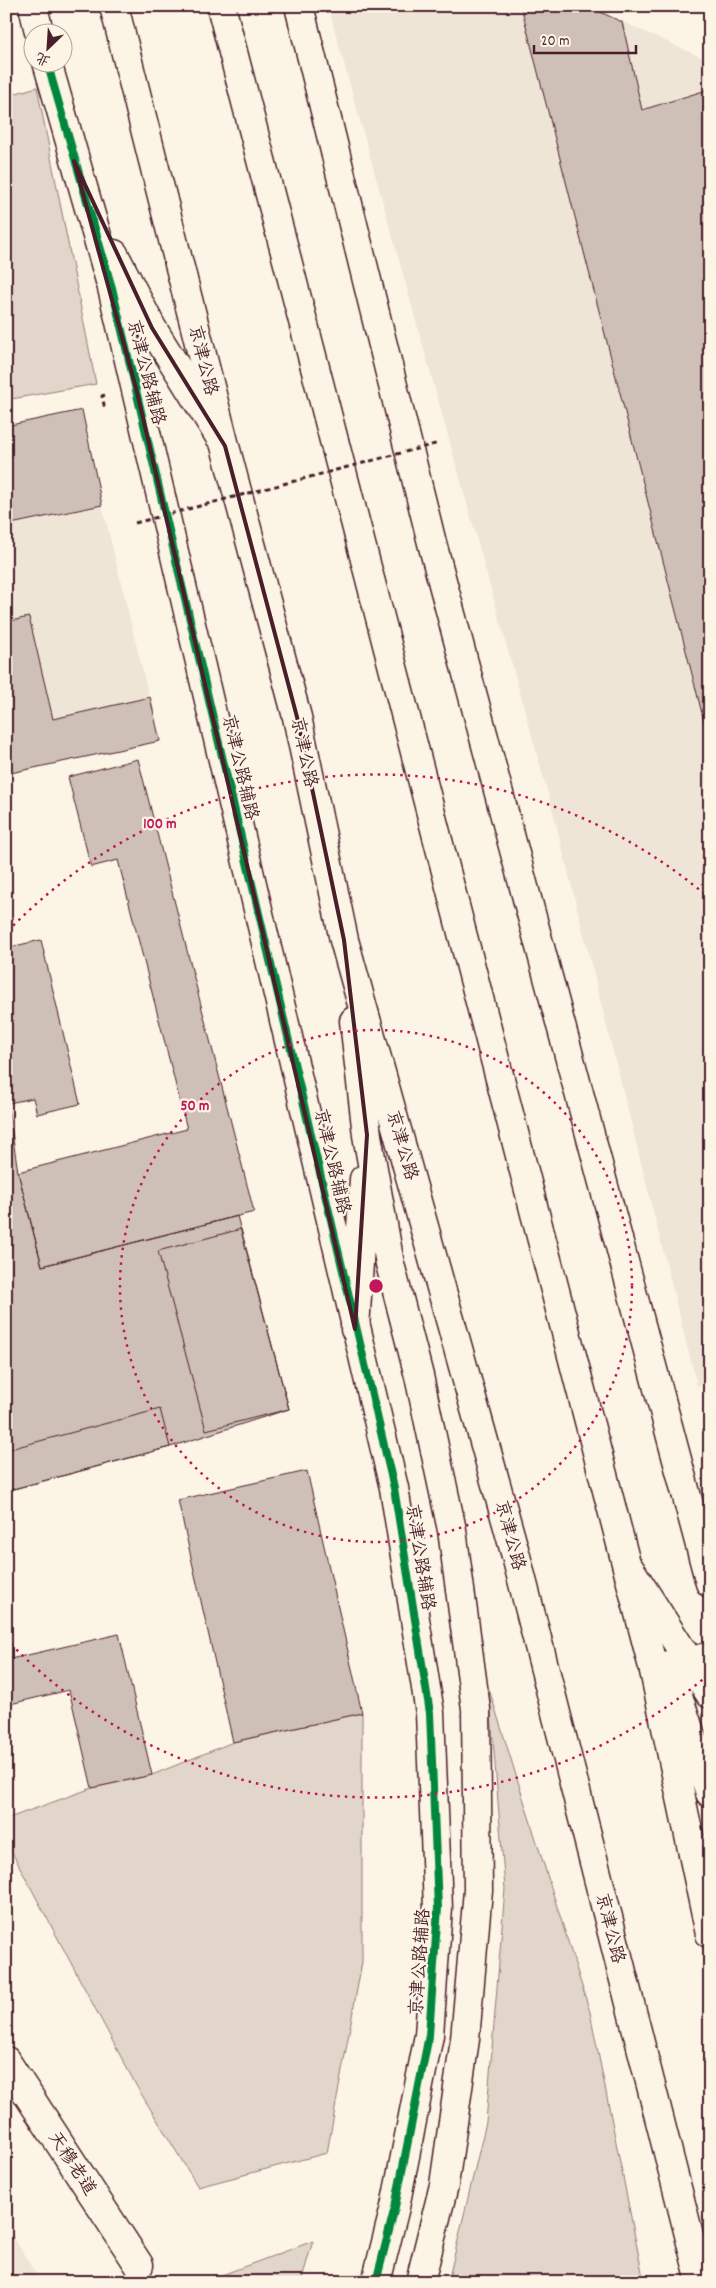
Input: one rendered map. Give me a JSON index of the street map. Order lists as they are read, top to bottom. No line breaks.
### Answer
{"streets":{"main road":["京津公路","京津公路辅路","天穆老道"]},"scale_bar":"20 m","north":"bottom left","rings":["100 m","50 m"]}
